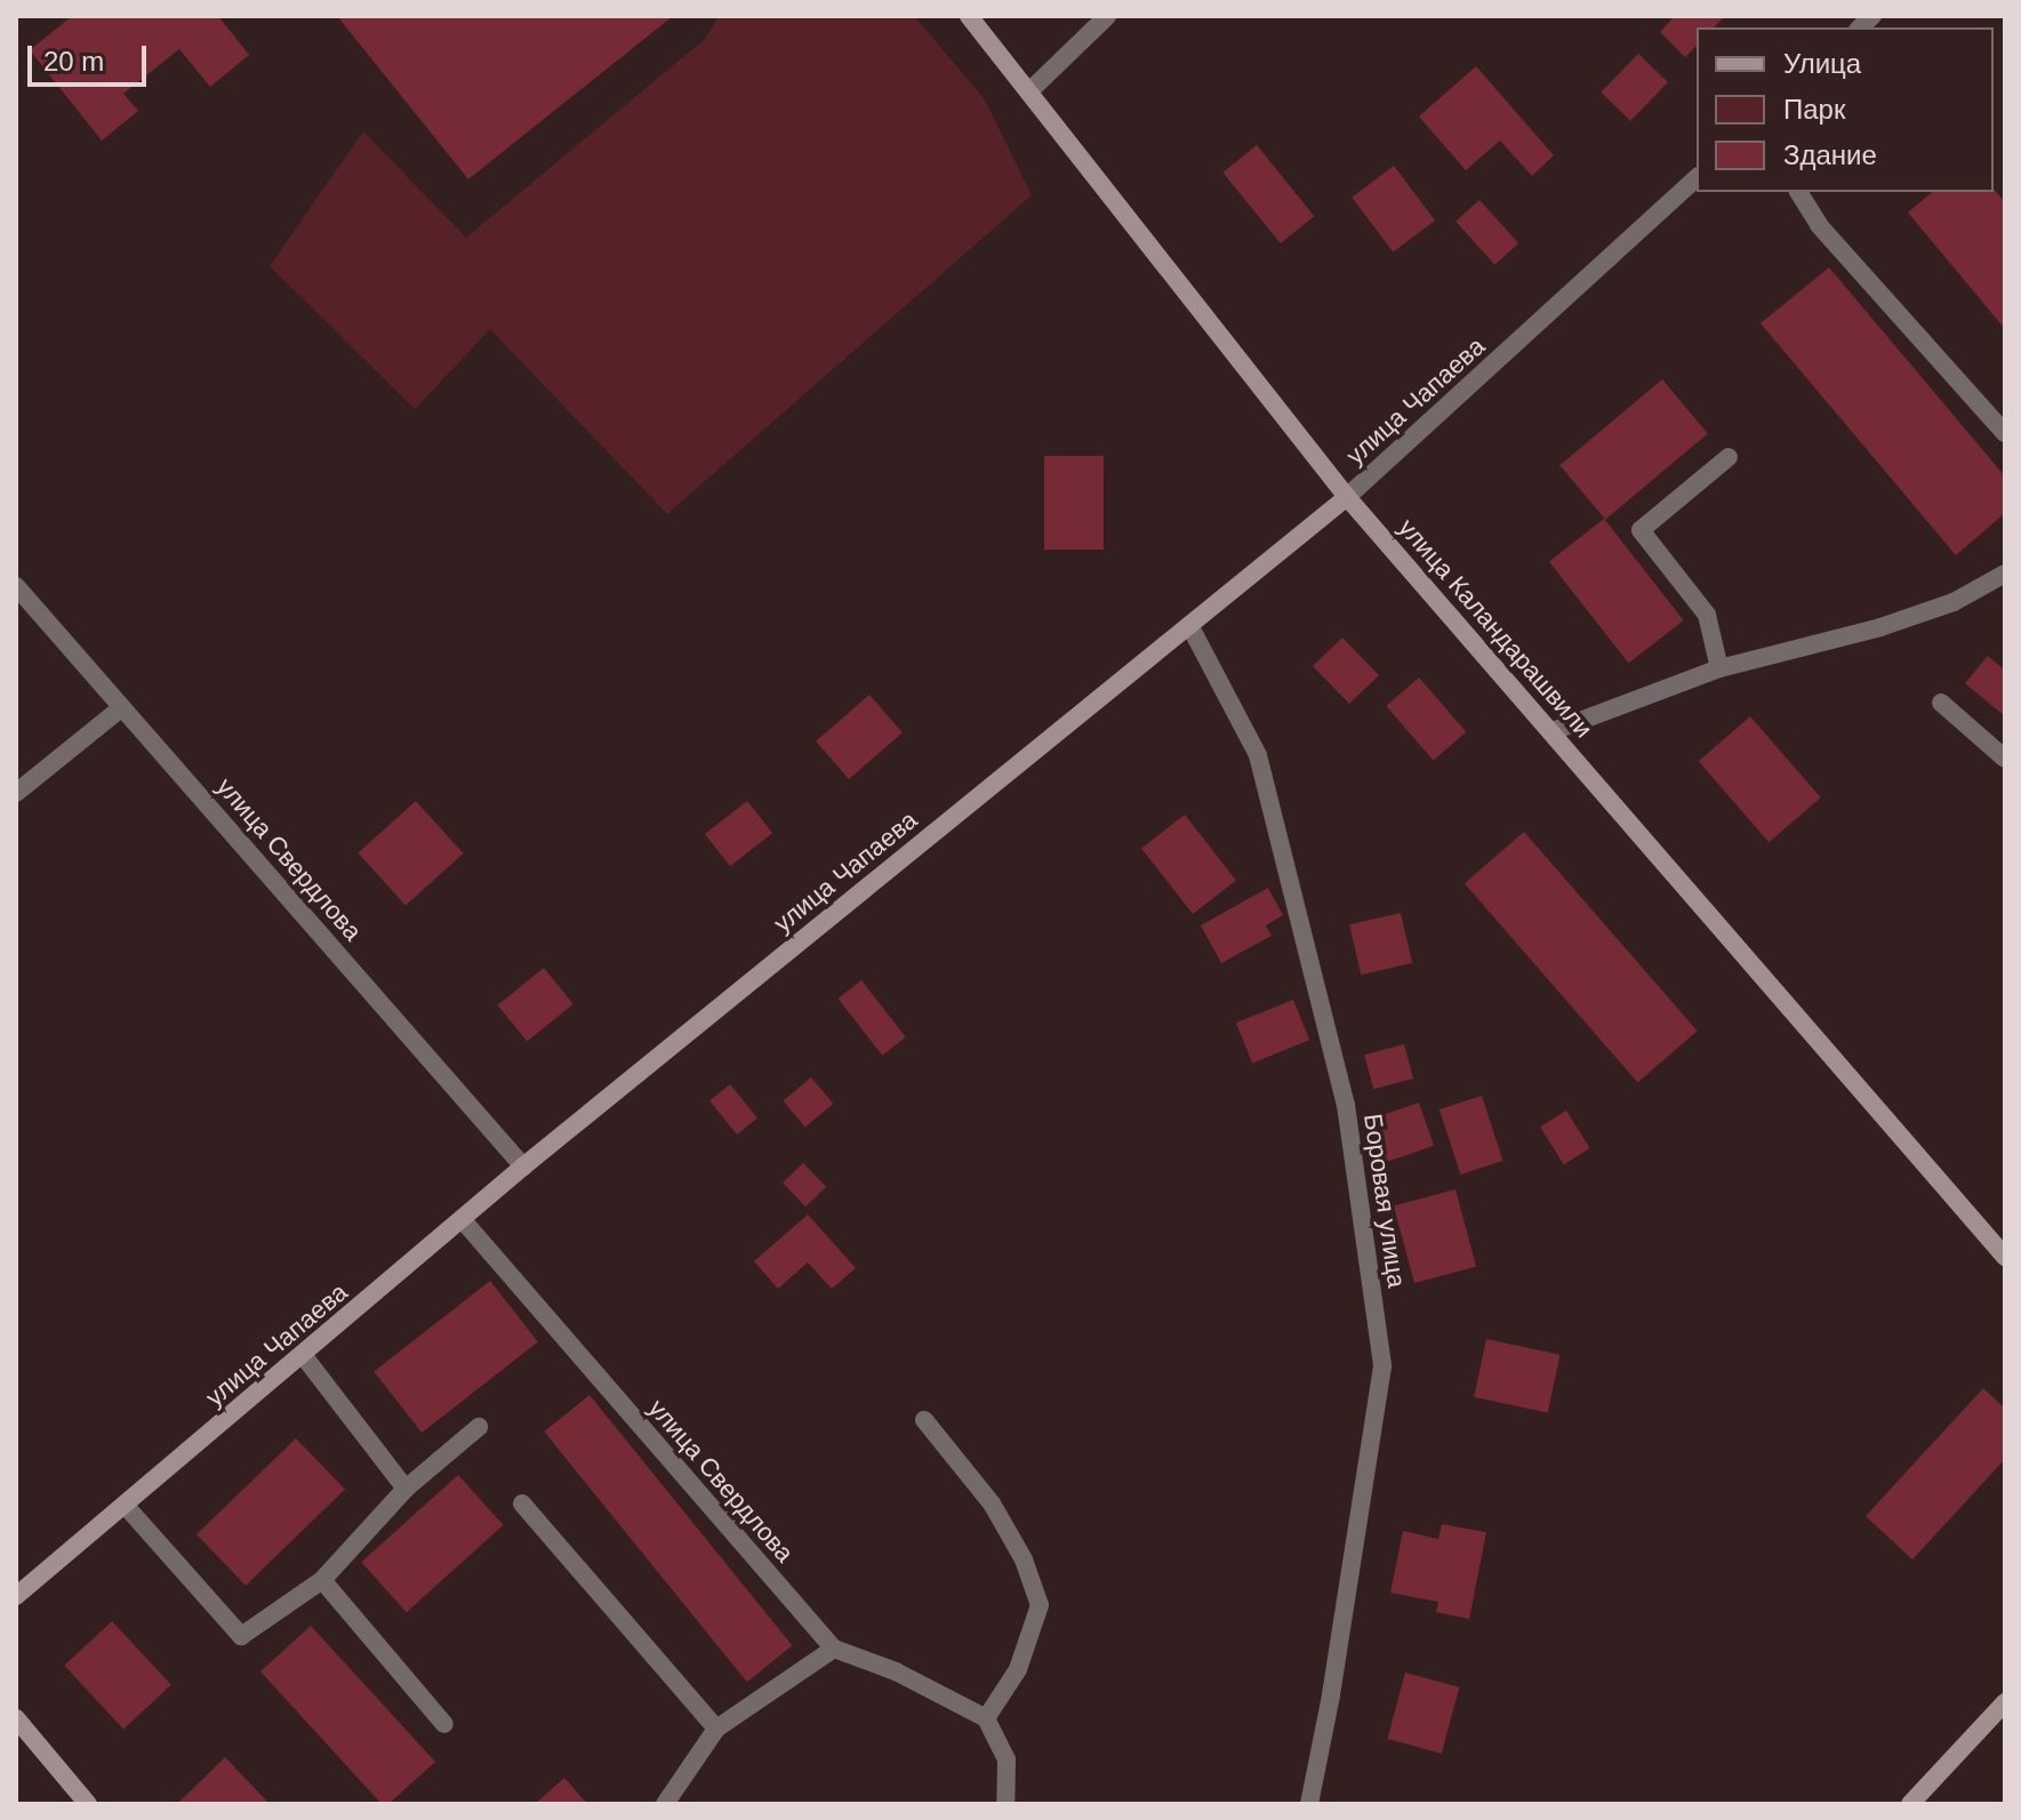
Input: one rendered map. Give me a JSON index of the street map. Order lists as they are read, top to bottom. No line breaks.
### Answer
{"streets":{"main road":["улица Чапаева","улица Каландарашвили"],"street":["улица Свердлова","Боровая улица"]},"crossings":[["улица Чапаева","улица Каландарашвили"],["улица Чапаева","улица Свердлова"],["улица Чапаева","Боровая улица"]],"legend":["Улица","Парк","Здание"],"scale_bar":"20 m"}
